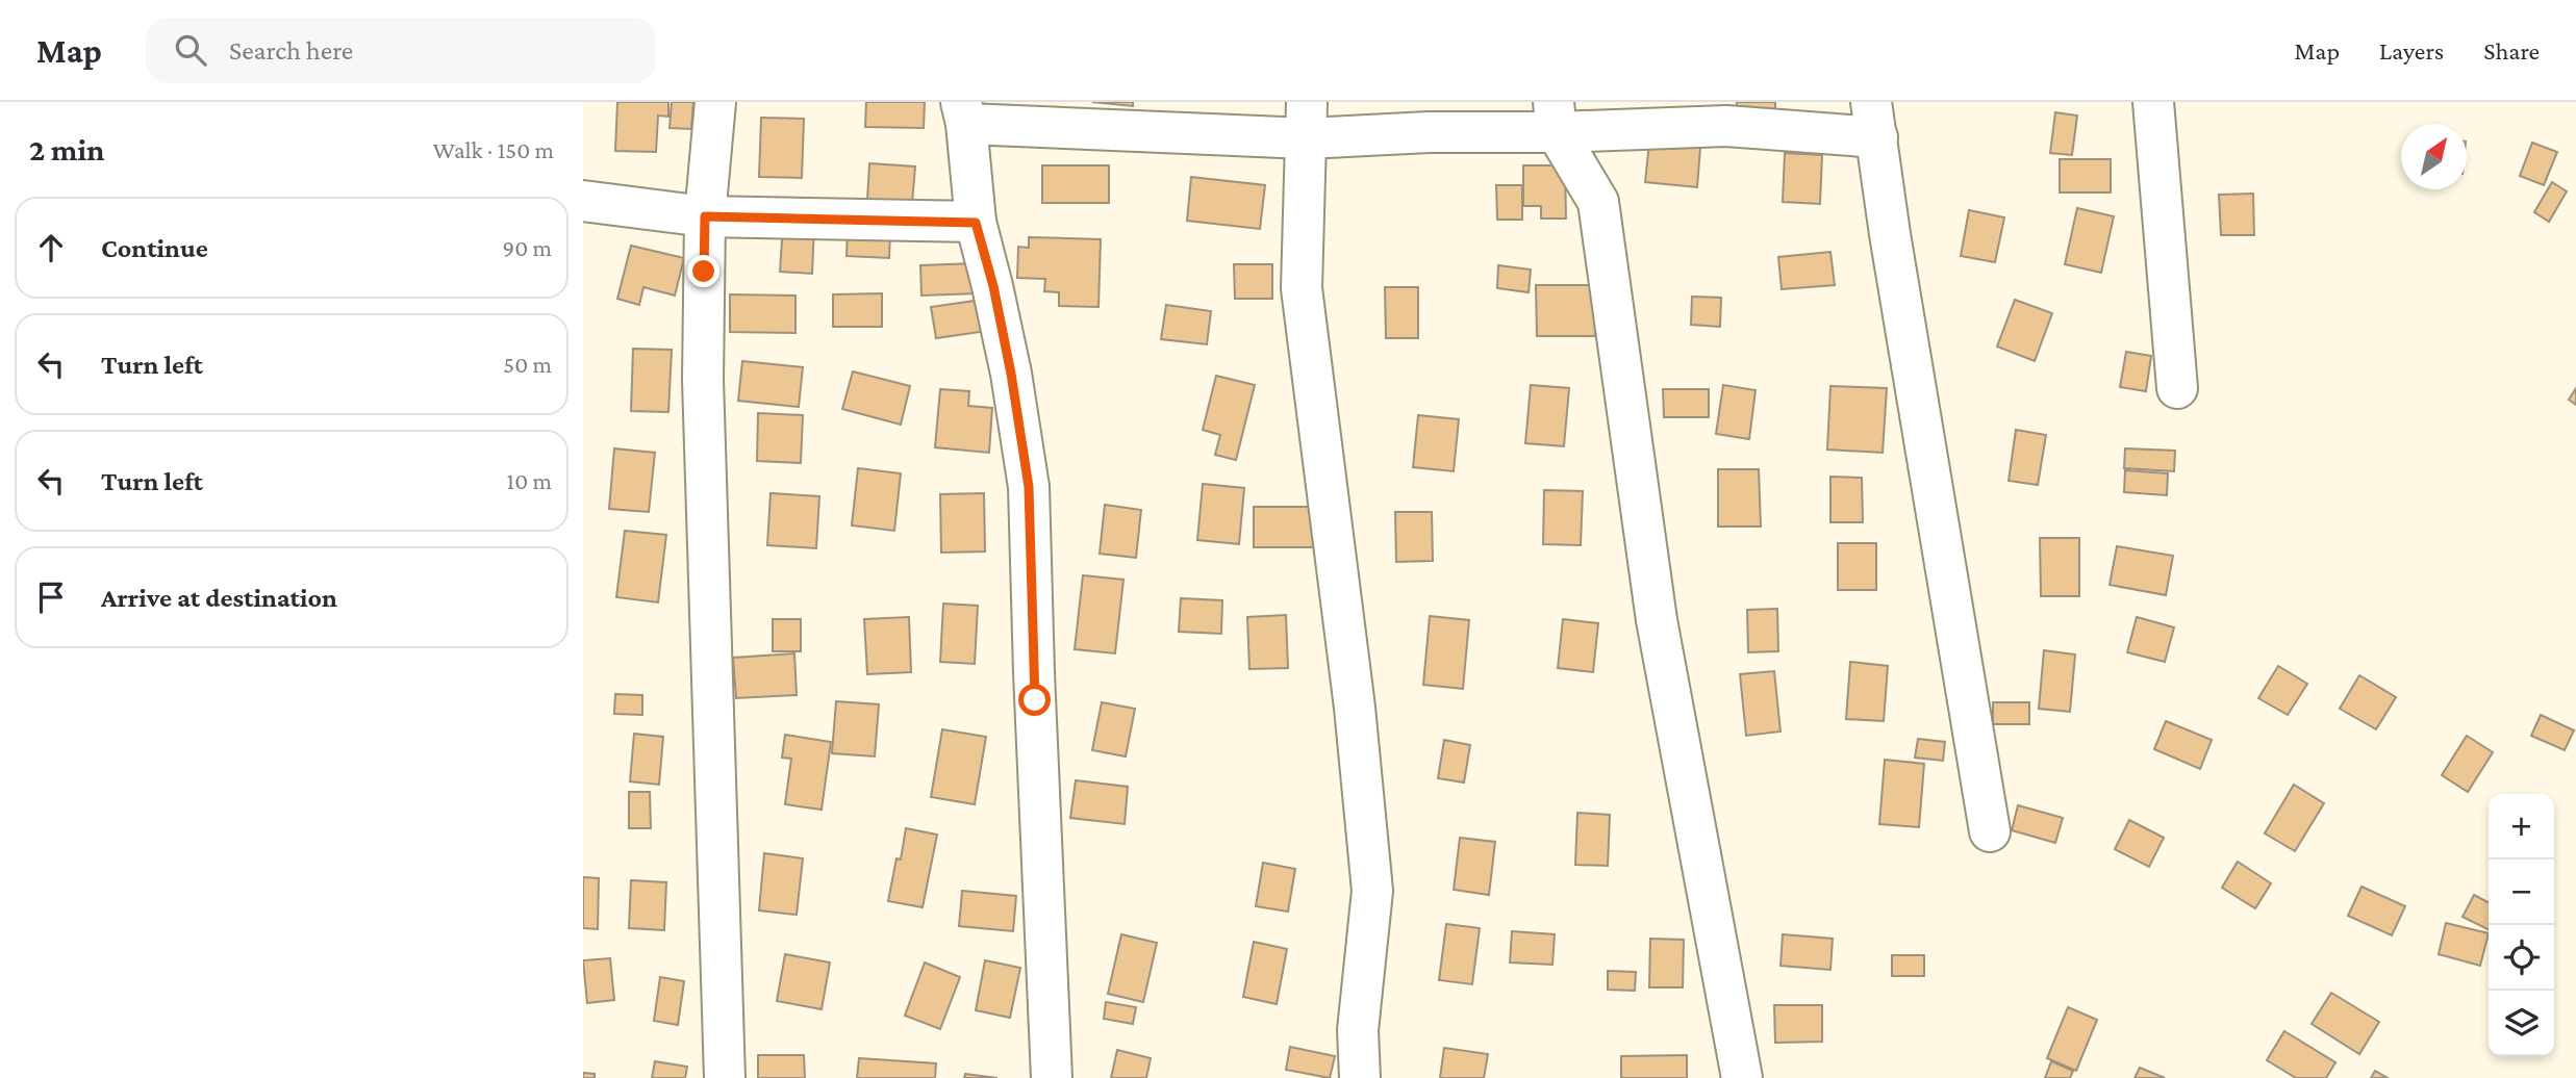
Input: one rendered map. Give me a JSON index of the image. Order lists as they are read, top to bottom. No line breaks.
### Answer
{"north":"top right","page":{"header":"Map","search":"Search here","nav":["Map","Layers","Share"],"heading":["2 min","Walk · 150 m"],"list":[["Continue","90 m"],["Turn left","50 m"],["Turn left","10 m"],"Arrive at destination"],"map_buttons":["+","−"]}}
